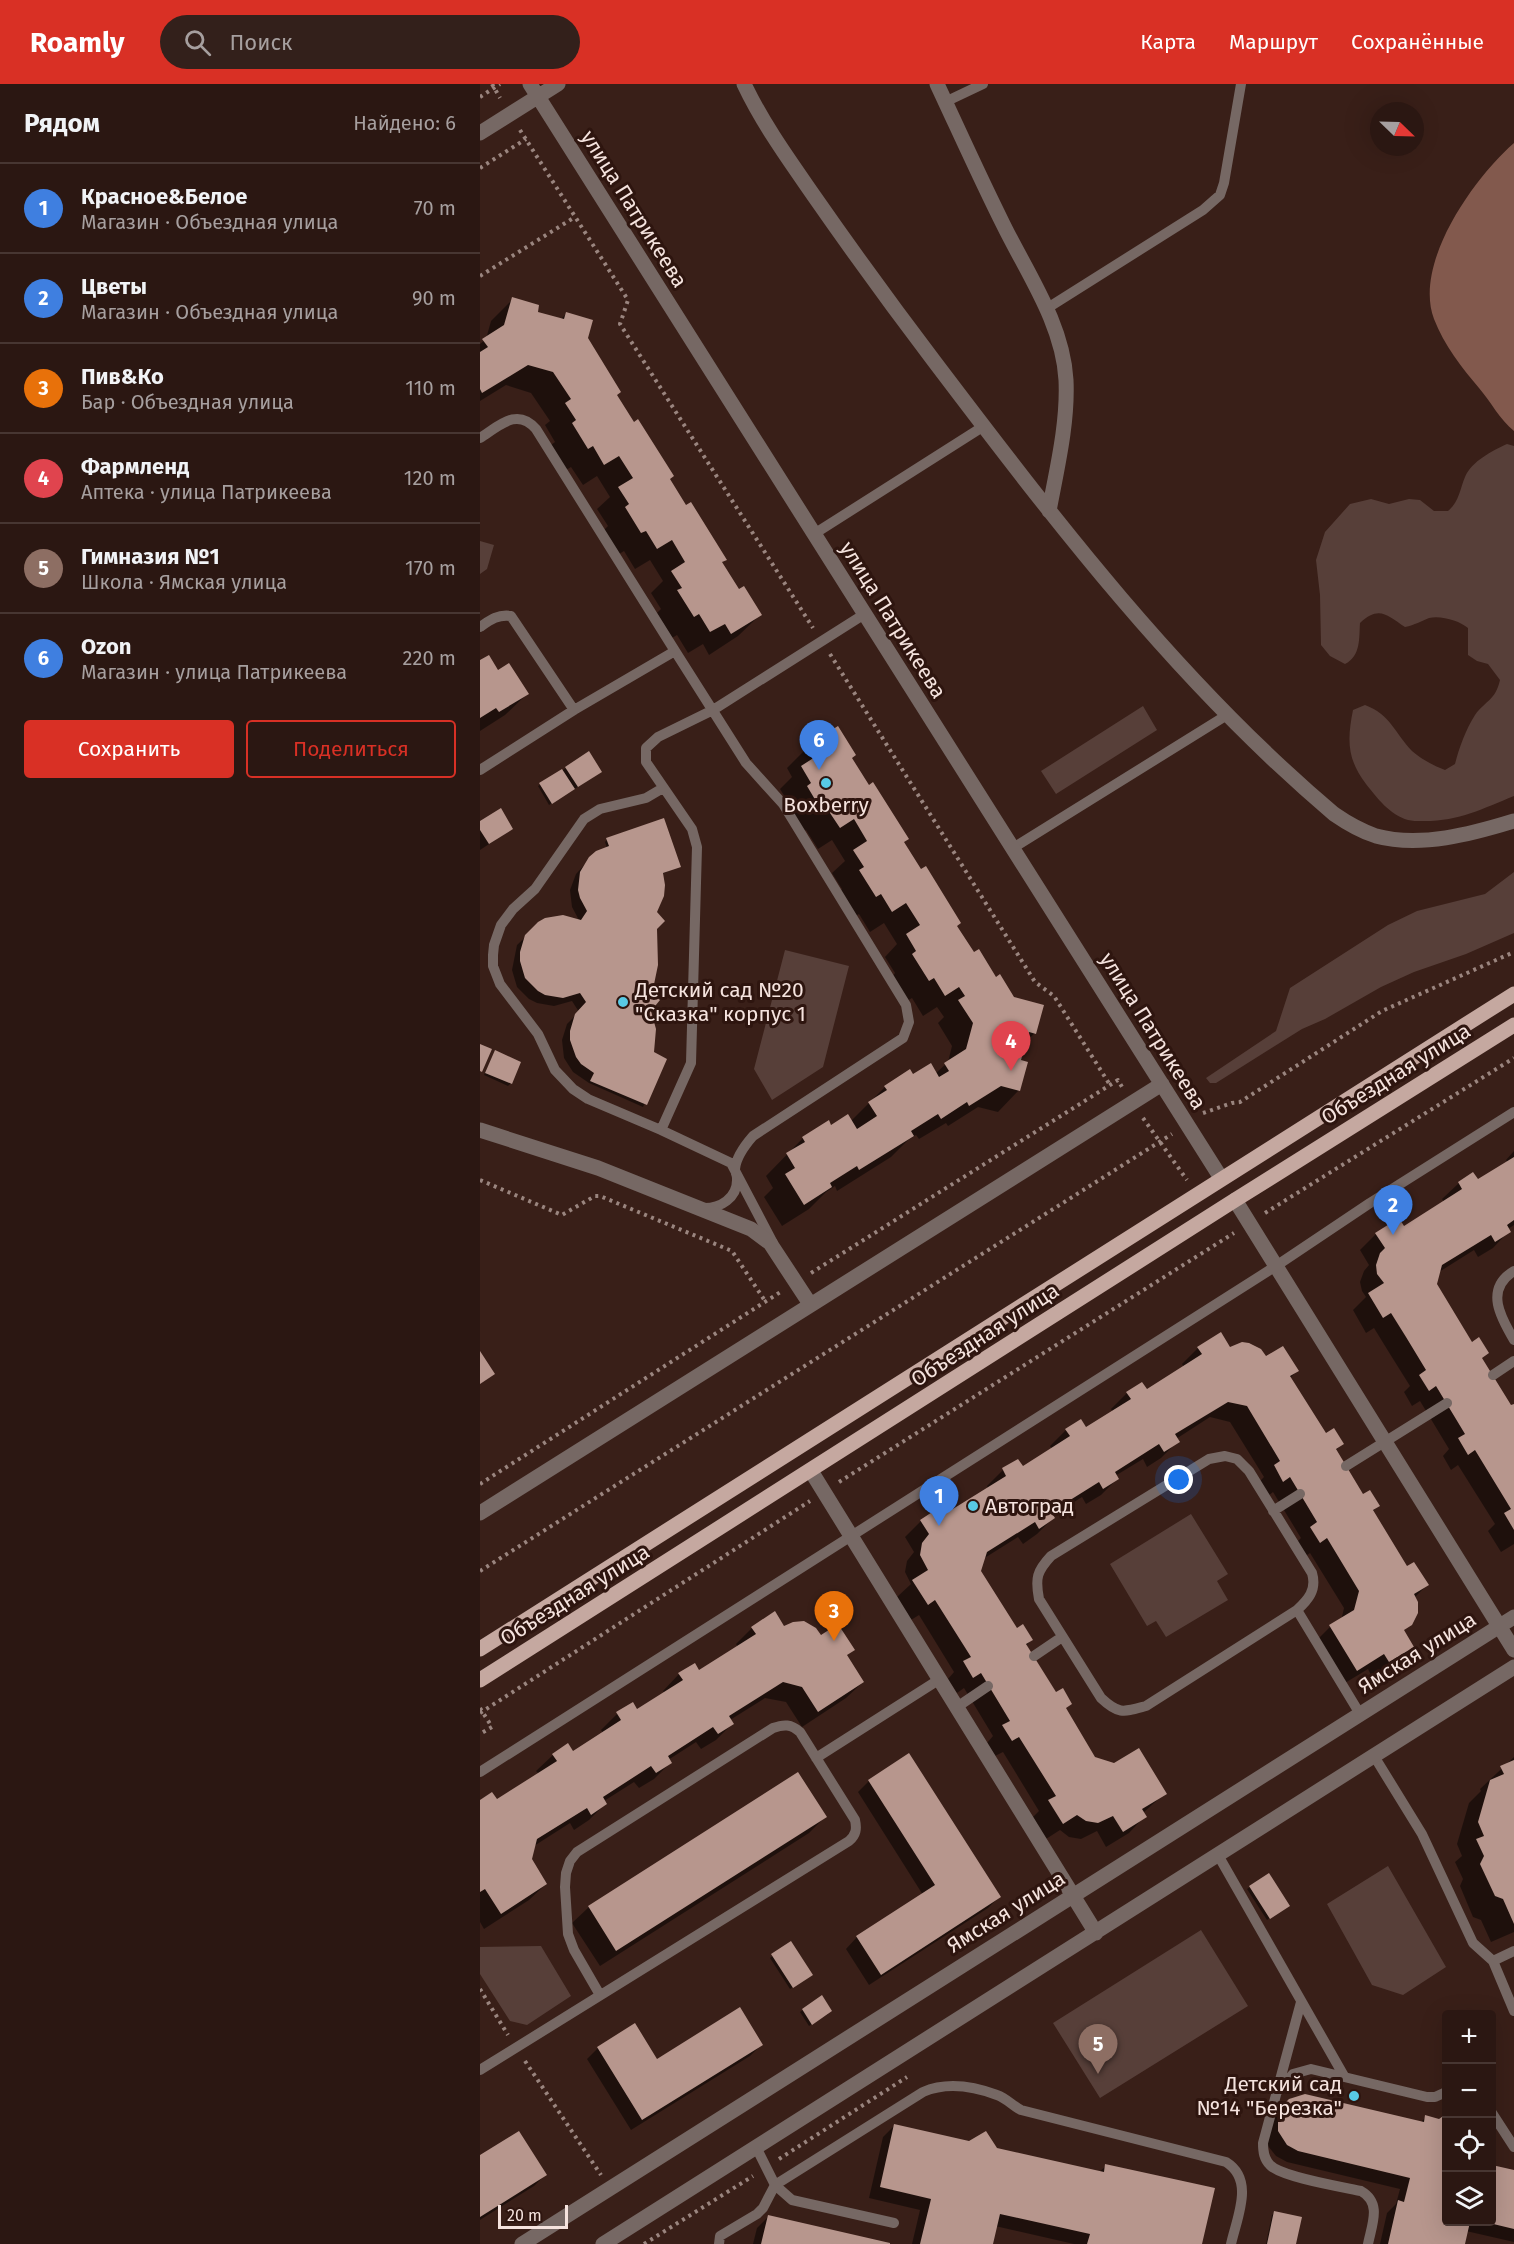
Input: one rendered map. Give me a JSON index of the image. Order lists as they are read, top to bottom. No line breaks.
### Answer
{"streets":{"main road":["Объездная улица"],"street":["улица Патрикеева","Ямская улица"]},"crossings":[["улица Патрикеева","Объездная улица"]],"places":["Boxberry","Детский сад №20 \"Сказка\" корпус 1","Автоград","Детский сад №14 \"Березка\""],"scale_bar":"20 m","north":"bottom right","page":{"header":"Roamly","search":"Поиск","nav":["Карта","Маршрут","Сохранённые"],"heading":["Рядом","Найдено: 6"],"list":[{"mark":"1","name":"Красное&Белое","note":"Магазин · Объездная улица","value":"70 m"},{"mark":"2","name":"Цветы","note":"Магазин · Объездная улица","value":"90 m"},{"mark":"3","name":"Пив&Ко","note":"Бар · Объездная улица","value":"110 m"},{"mark":"4","name":"Фармленд","note":"Аптека · улица Патрикеева","value":"120 m"},{"mark":"5","name":"Гимназия №1","note":"Школа · Ямская улица","value":"170 m"},{"mark":"6","name":"Ozon","note":"Магазин · улица Патрикеева","value":"220 m"}],"buttons":["Сохранить","Поделиться"],"pins":["6","4","2","1","3","5"],"map_buttons":["+","−"],"scale":"20 m"}}
